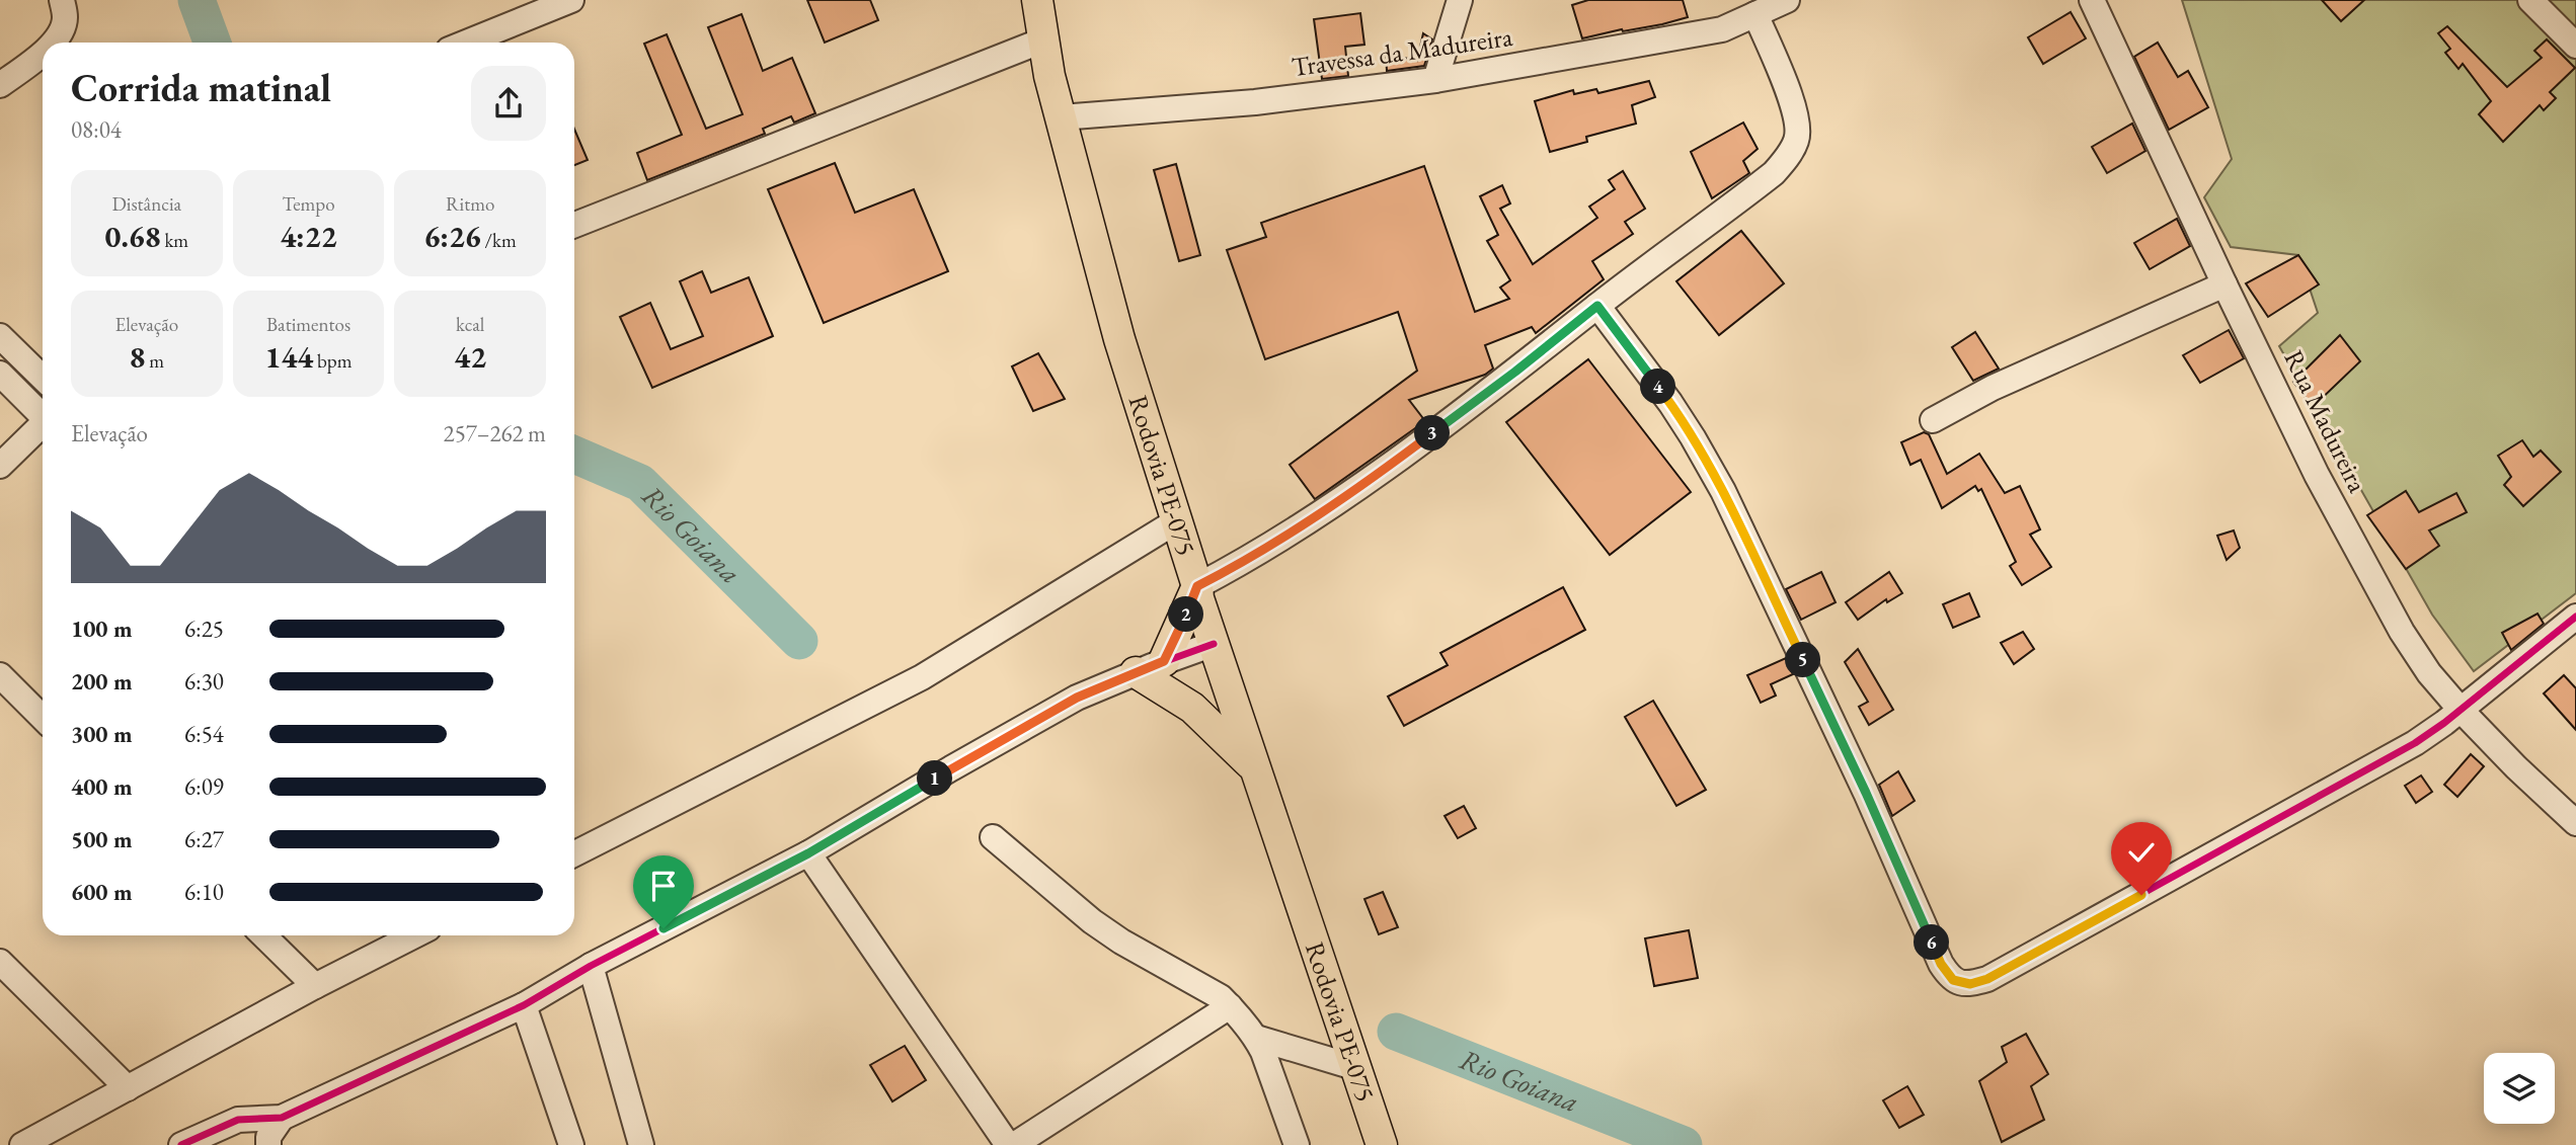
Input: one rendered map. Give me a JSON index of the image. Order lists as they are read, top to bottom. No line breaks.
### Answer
{"streets":{"main road":["Rodovia PE-075"],"street":["Travessa da Madureira","Rua Madureira"]},"crossings":[["Travessa da Madureira","Rodovia PE-075"]],"water":["Rio Goiana"],"page":{"heading":["Corrida matinal","08:04"],"stats":[["Distância","0.68 km"],["Tempo","4:22"],["Ritmo","6:26 /km"],["Elevação","8 m"],["Batimentos","144 bpm"],["kcal","42"]],"pins":["4","3","2","5","1","6"],"chart":["Elevação","257–262 m"],"list":[{"name":"100 m","note":"6:25"},{"name":"200 m","note":"6:30"},{"name":"300 m","note":"6:54"},{"name":"400 m","note":"6:09"},{"name":"500 m","note":"6:27"},{"name":"600 m","note":"6:10"}]}}
